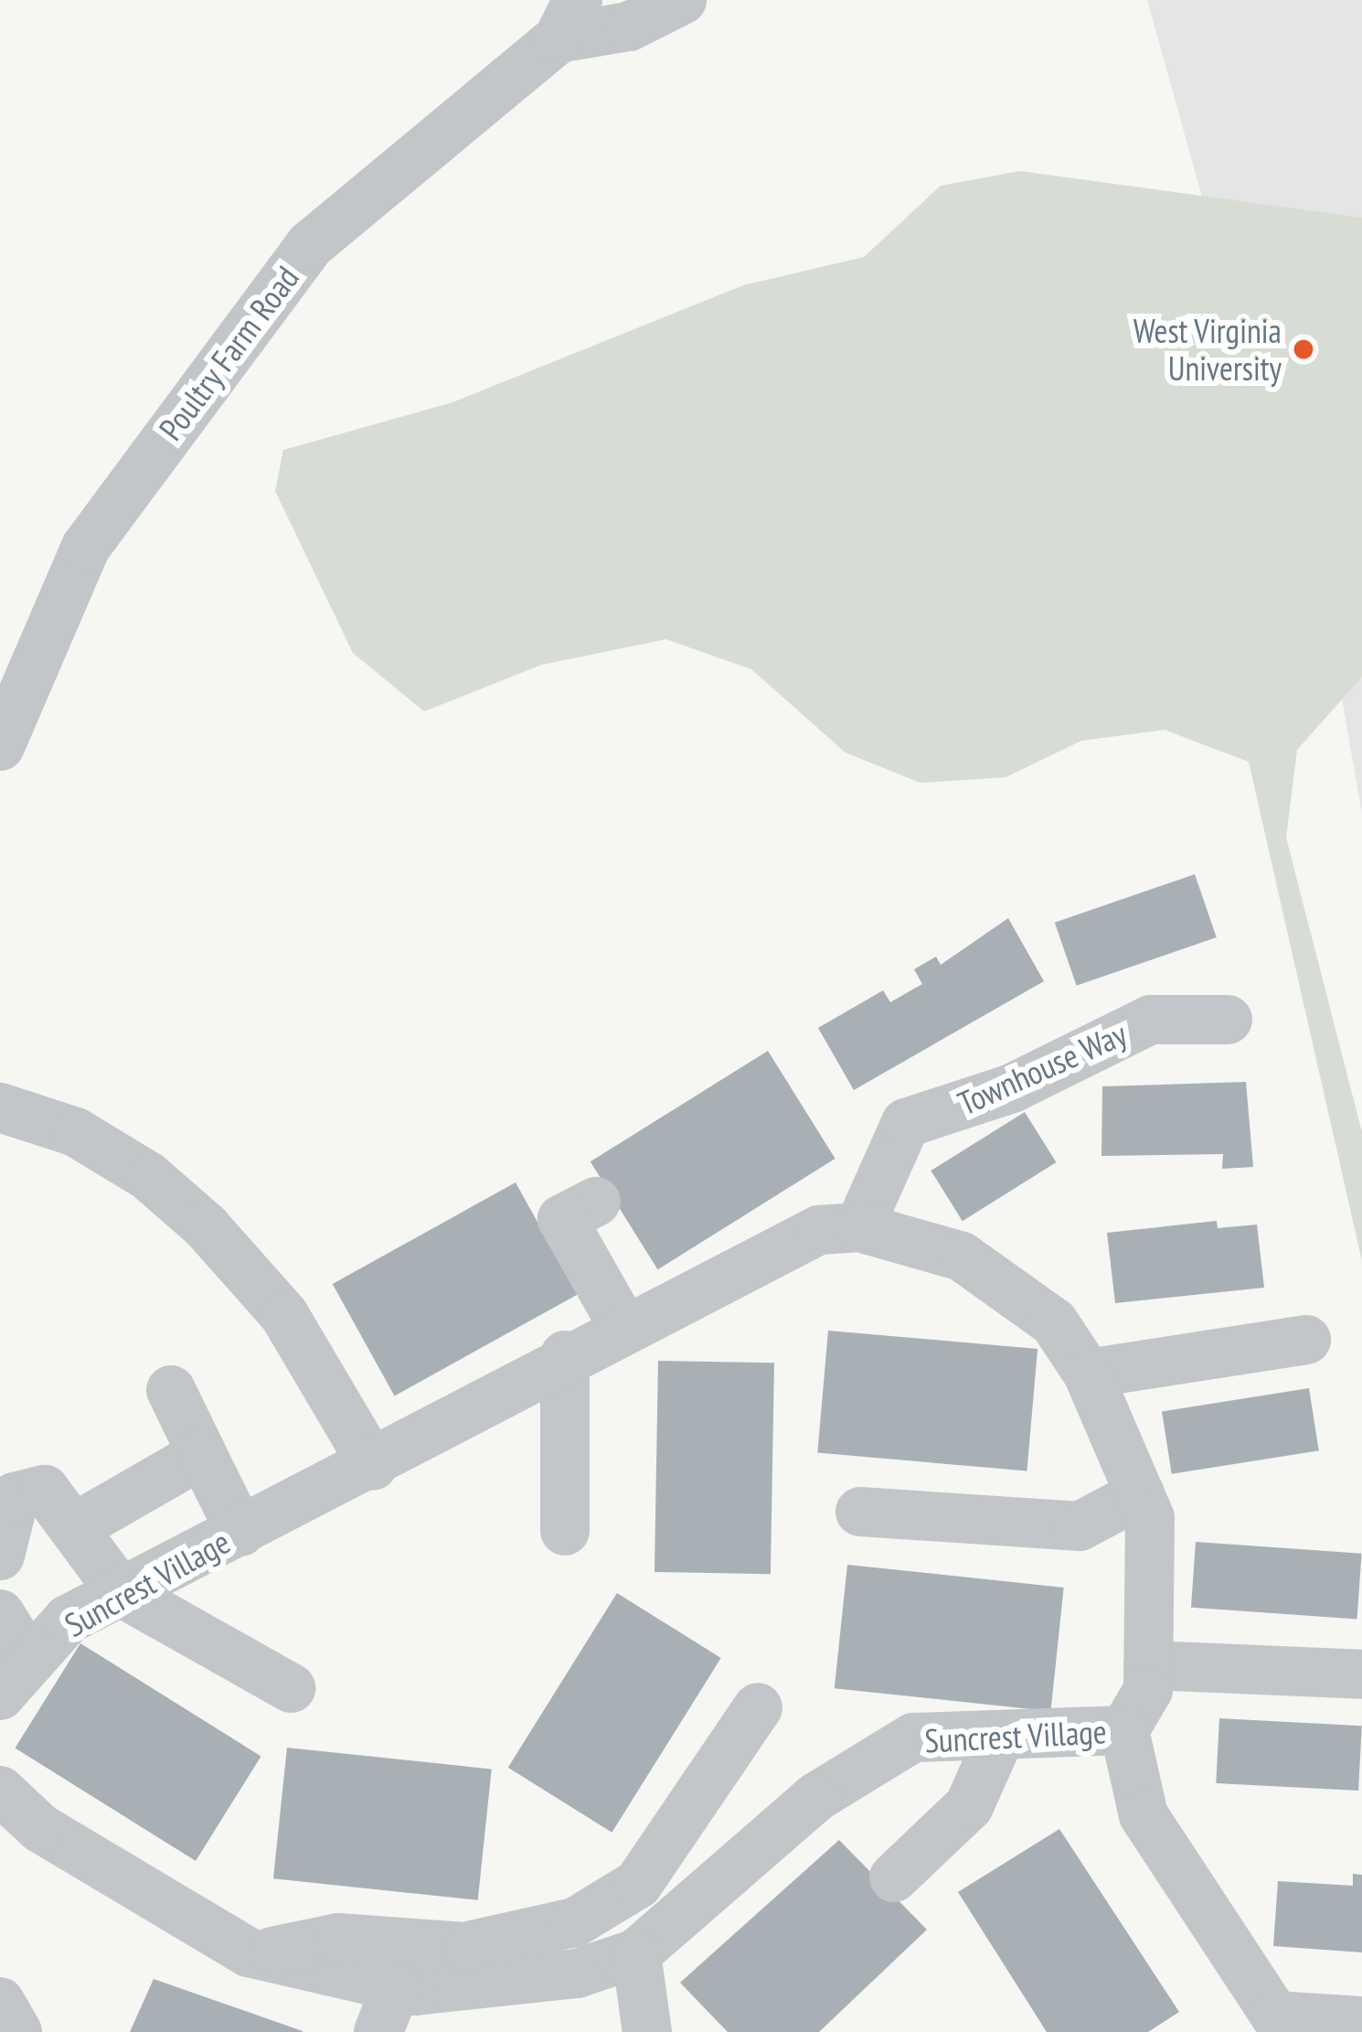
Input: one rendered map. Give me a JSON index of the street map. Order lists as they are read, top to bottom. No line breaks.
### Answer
{"streets":{"street":["Poultry Farm Road","Townhouse Way","Suncrest Village"]},"crossings":[["Townhouse Way","Suncrest Village"]],"places":["West Virginia University"]}
